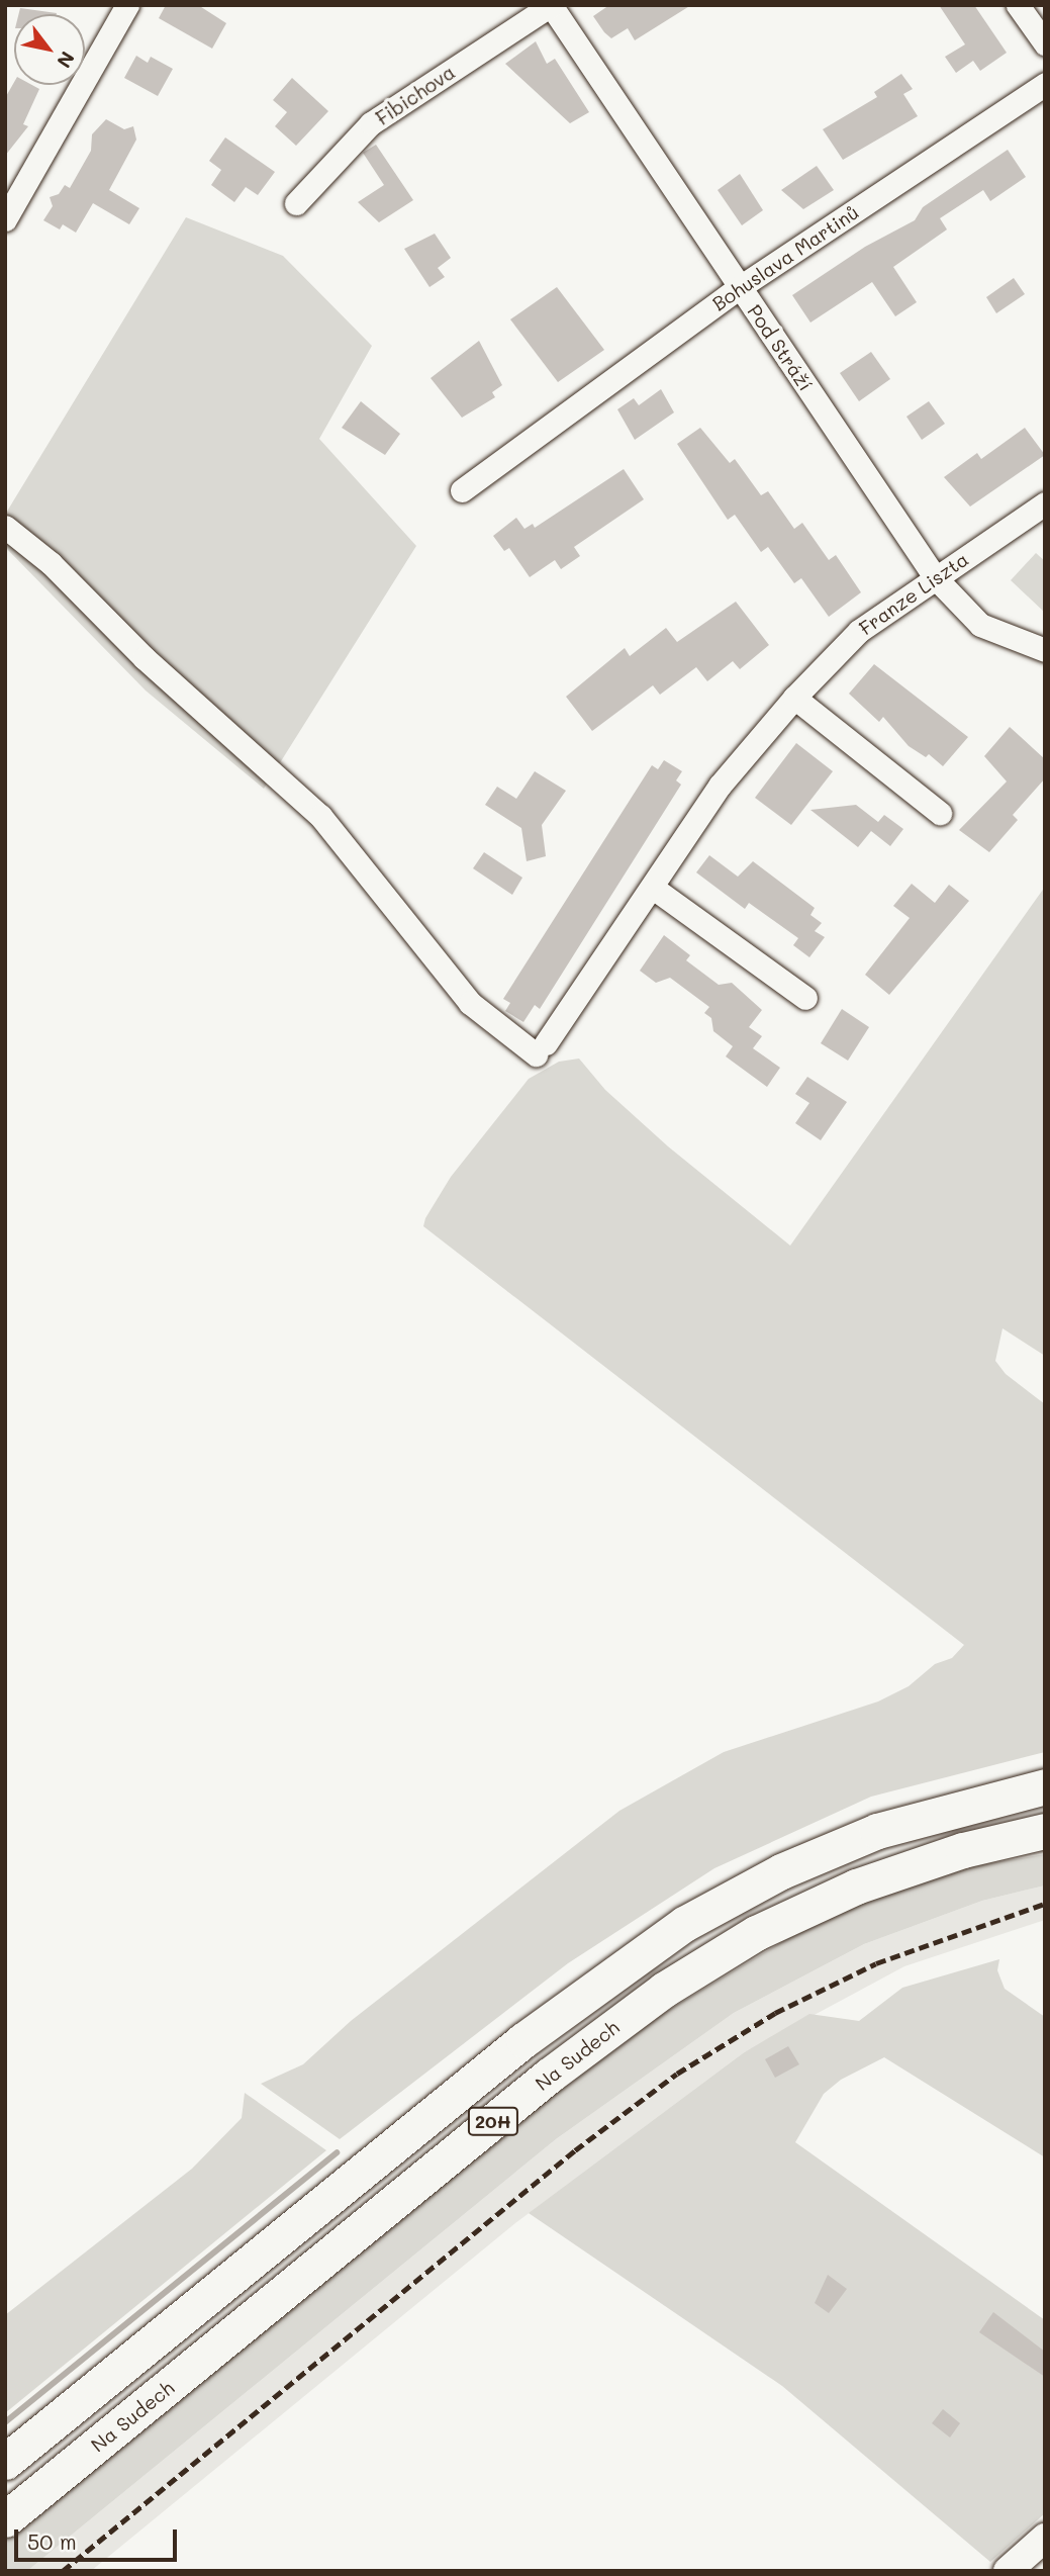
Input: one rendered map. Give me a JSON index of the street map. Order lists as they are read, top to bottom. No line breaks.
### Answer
{"streets":{"main road":["Na Sudech","20H"],"street":["Fibichova","Bohuslava Martinů","Pod Stráží","Franze Liszta"]},"crossings":[["Fibichova","Pod Stráží"],["Bohuslava Martinů","Pod Stráží"],["Pod Stráží","Franze Liszta"]],"scale_bar":"50 m","north":"bottom right"}
